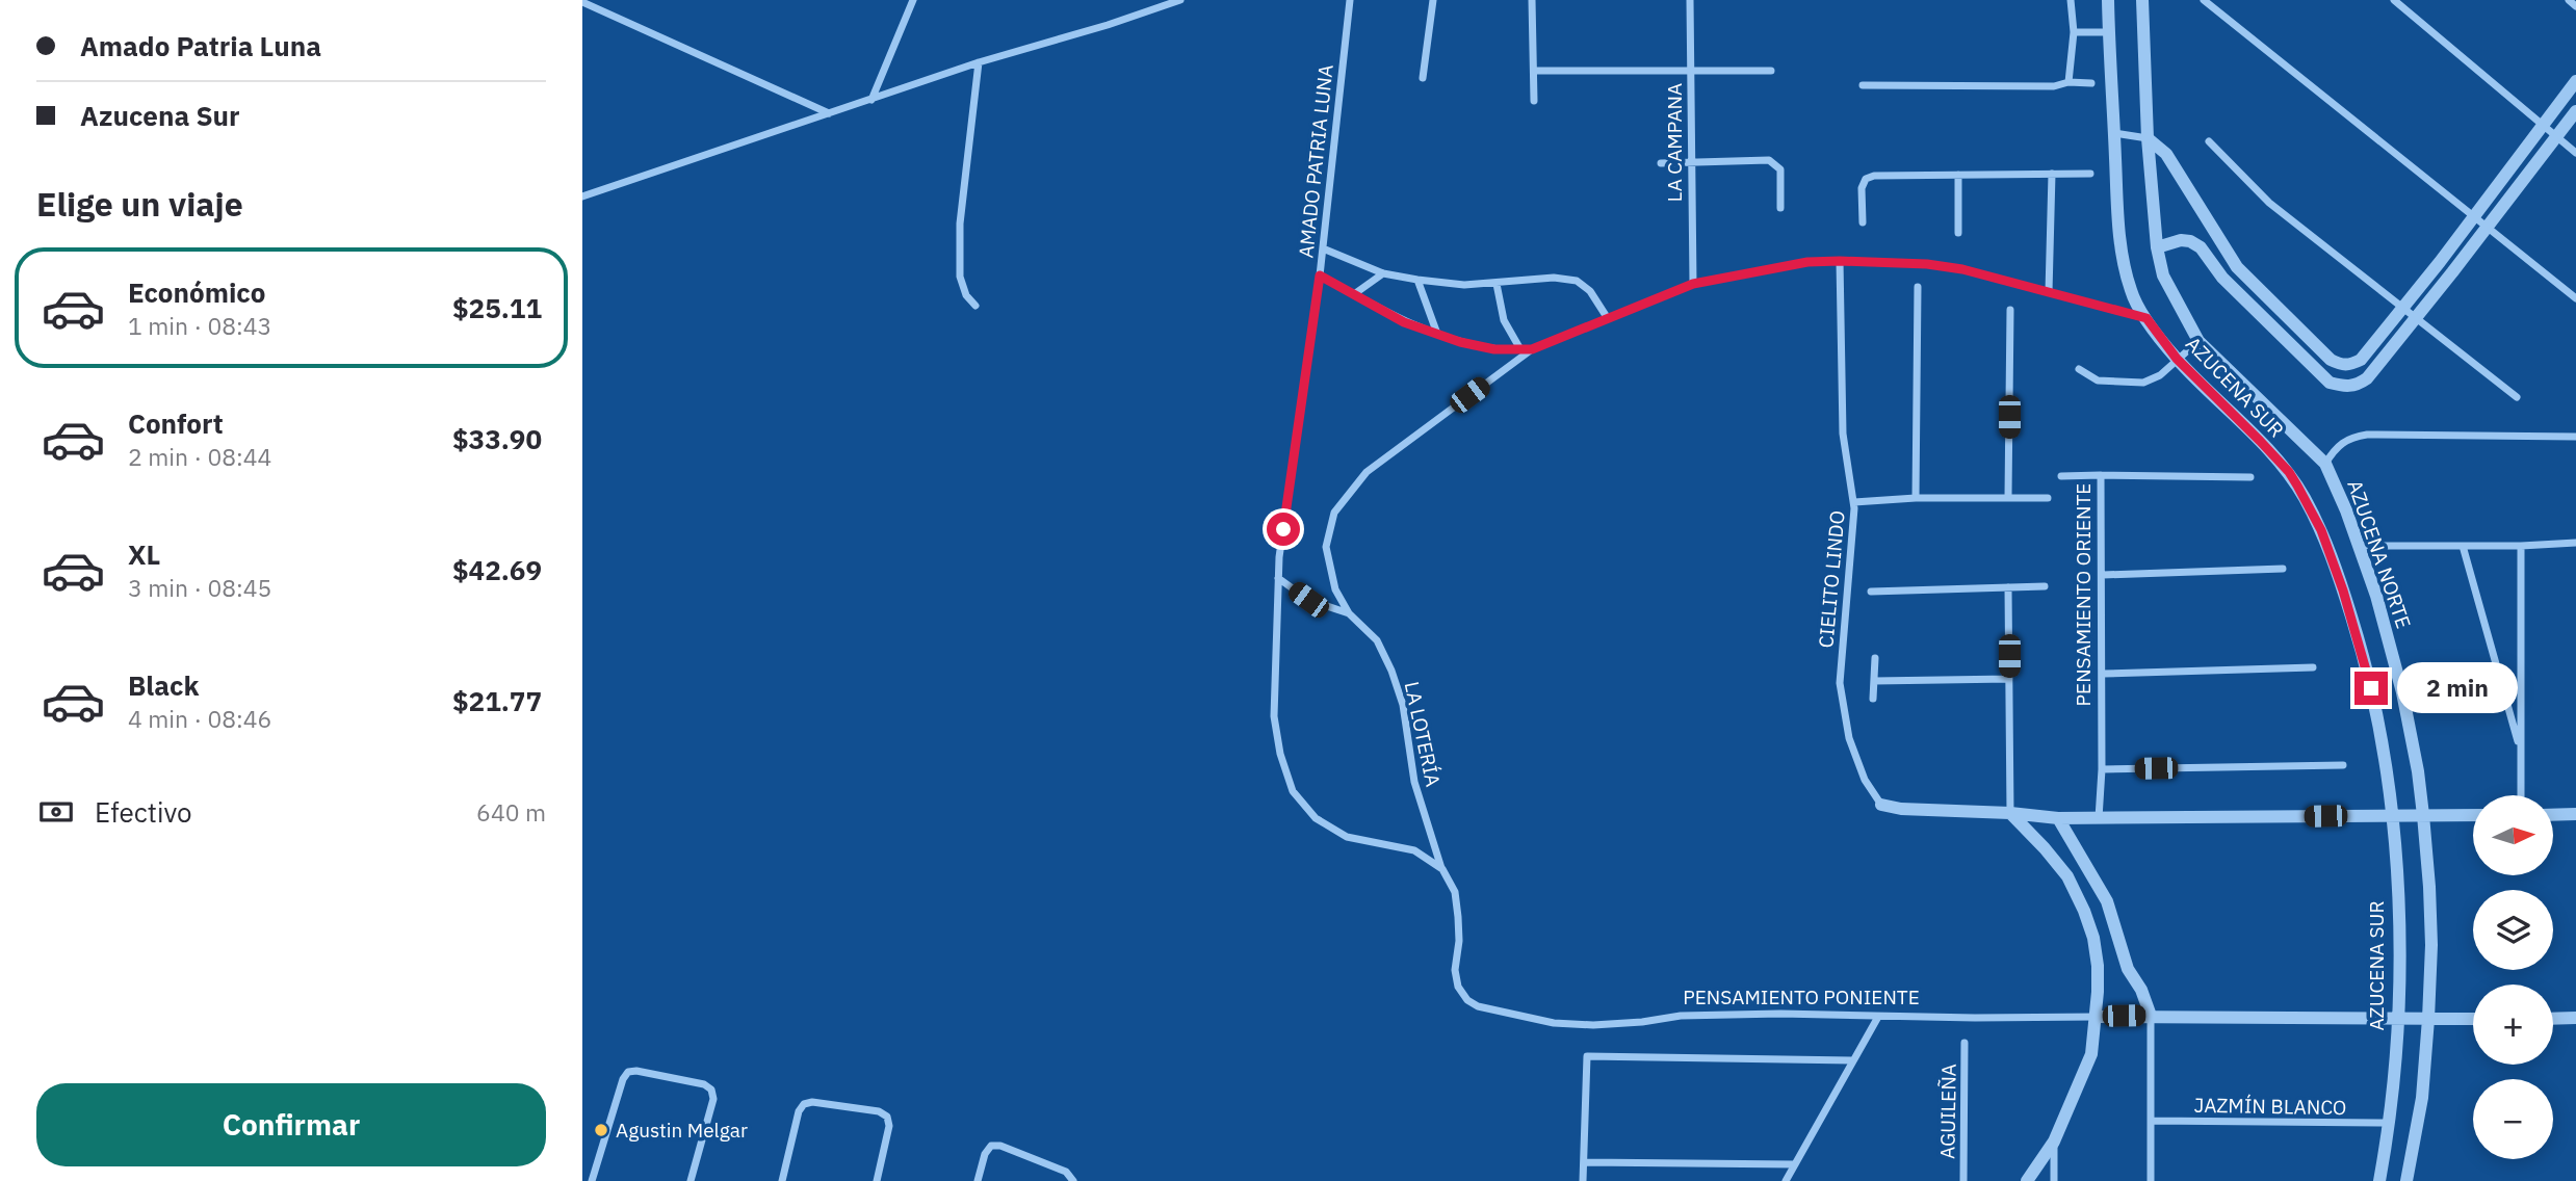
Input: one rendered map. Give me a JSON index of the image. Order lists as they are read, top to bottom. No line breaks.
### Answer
{"streets":{"street":["LA CAMPANA","AMADO PATRIA LUNA","AZUCENA SUR","AZUCENA NORTE","CIELITO LINDO","PENSAMIENTO ORIENTE","LA LOTERÍA","PENSAMIENTO PONIENTE","JAZMÍN BLANCO","AGUILEÑA"]},"crossings":[["LA CAMPANA","LA LOTERÍA"],["AMADO PATRIA LUNA","LA LOTERÍA"],["AMADO PATRIA LUNA","PENSAMIENTO PONIENTE"],["AZUCENA SUR","LA LOTERÍA"],["AZUCENA SUR","PENSAMIENTO PONIENTE"],["AZUCENA SUR","JAZMÍN BLANCO"],["AZUCENA NORTE","PENSAMIENTO PONIENTE"],["CIELITO LINDO","LA LOTERÍA"],["LA LOTERÍA","PENSAMIENTO PONIENTE"]],"places":["Agustin Melgar"],"north":"right","page":{"banner":["Amado Patria Luna","Azucena Sur"],"heading":"Elige un viaje","list":[{"name":"Económico","note":"1 min · 08:43","value":"$25.11"},{"name":"Confort","note":"2 min · 08:44","value":"$33.90"},{"name":"XL","note":"3 min · 08:45","value":"$42.69"},{"name":"Black","note":"4 min · 08:46","value":"$21.77"}],"bubble":"2 min","pay":["Efectivo","640 m"],"map_buttons":["+","−"],"buttons":"Confirmar"}}
